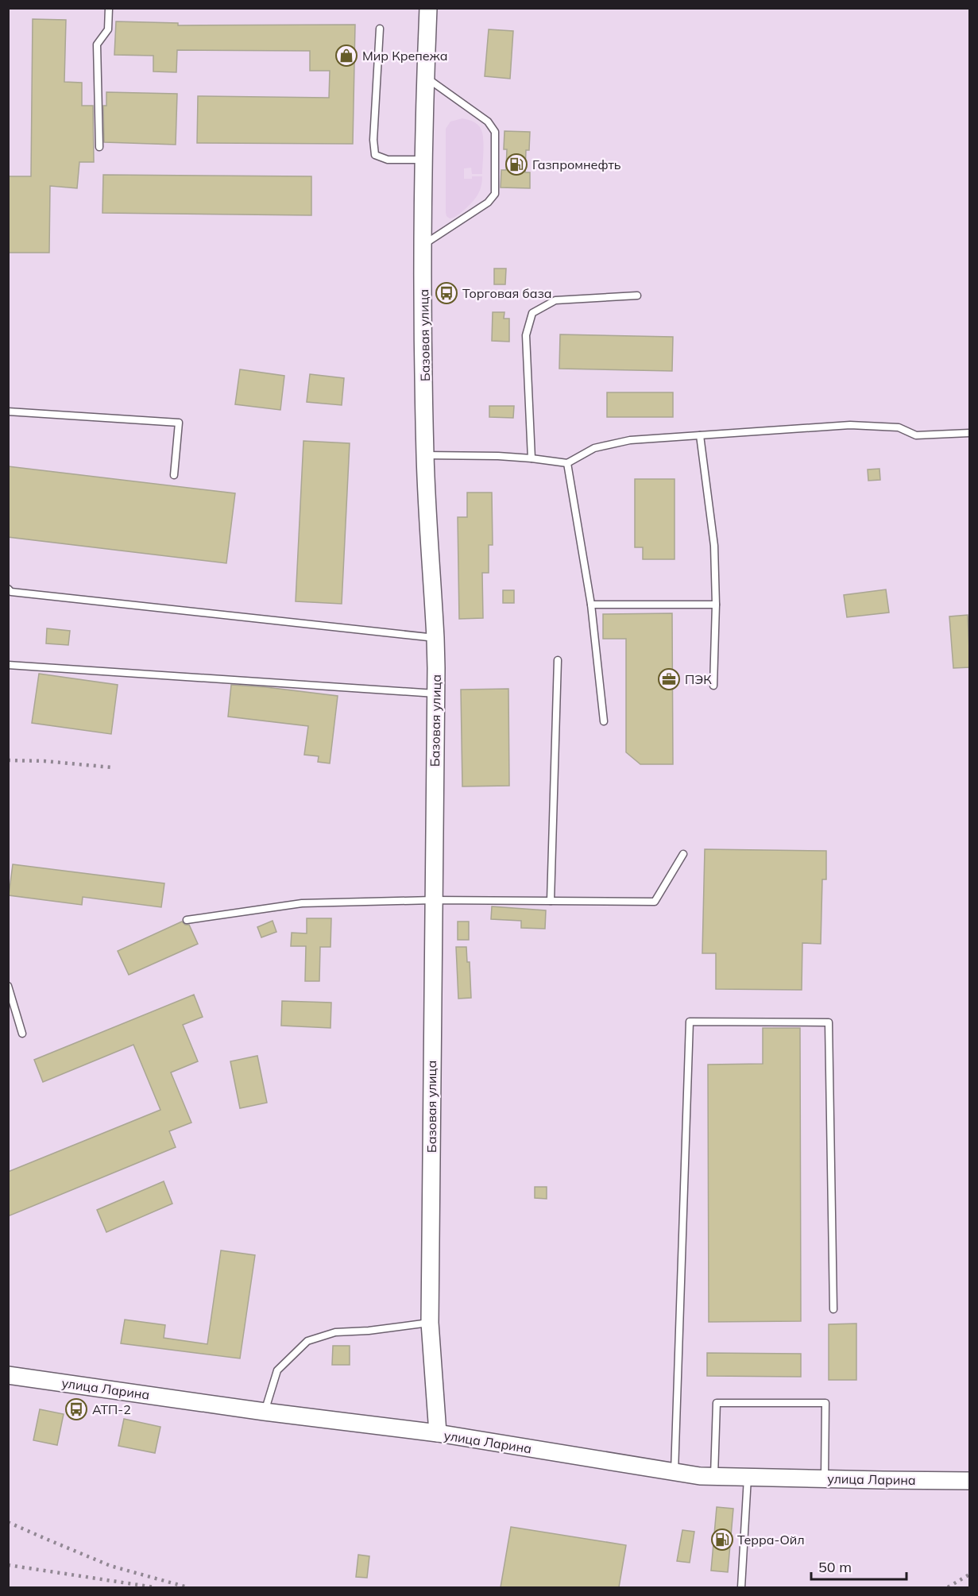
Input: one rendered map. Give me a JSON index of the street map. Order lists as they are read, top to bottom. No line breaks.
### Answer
{"streets":{"street":["Базовая улица","улица Ларина"]},"crossings":[["Базовая улица","улица Ларина"]],"places":{"shop":["Мир Крепежа"],"fuel station":["Газпромнефть","Терра-Ойл"],"bus stop":["Торговая база","АТП-2"],"office":["ПЭК"]},"scale_bar":"50 m"}
